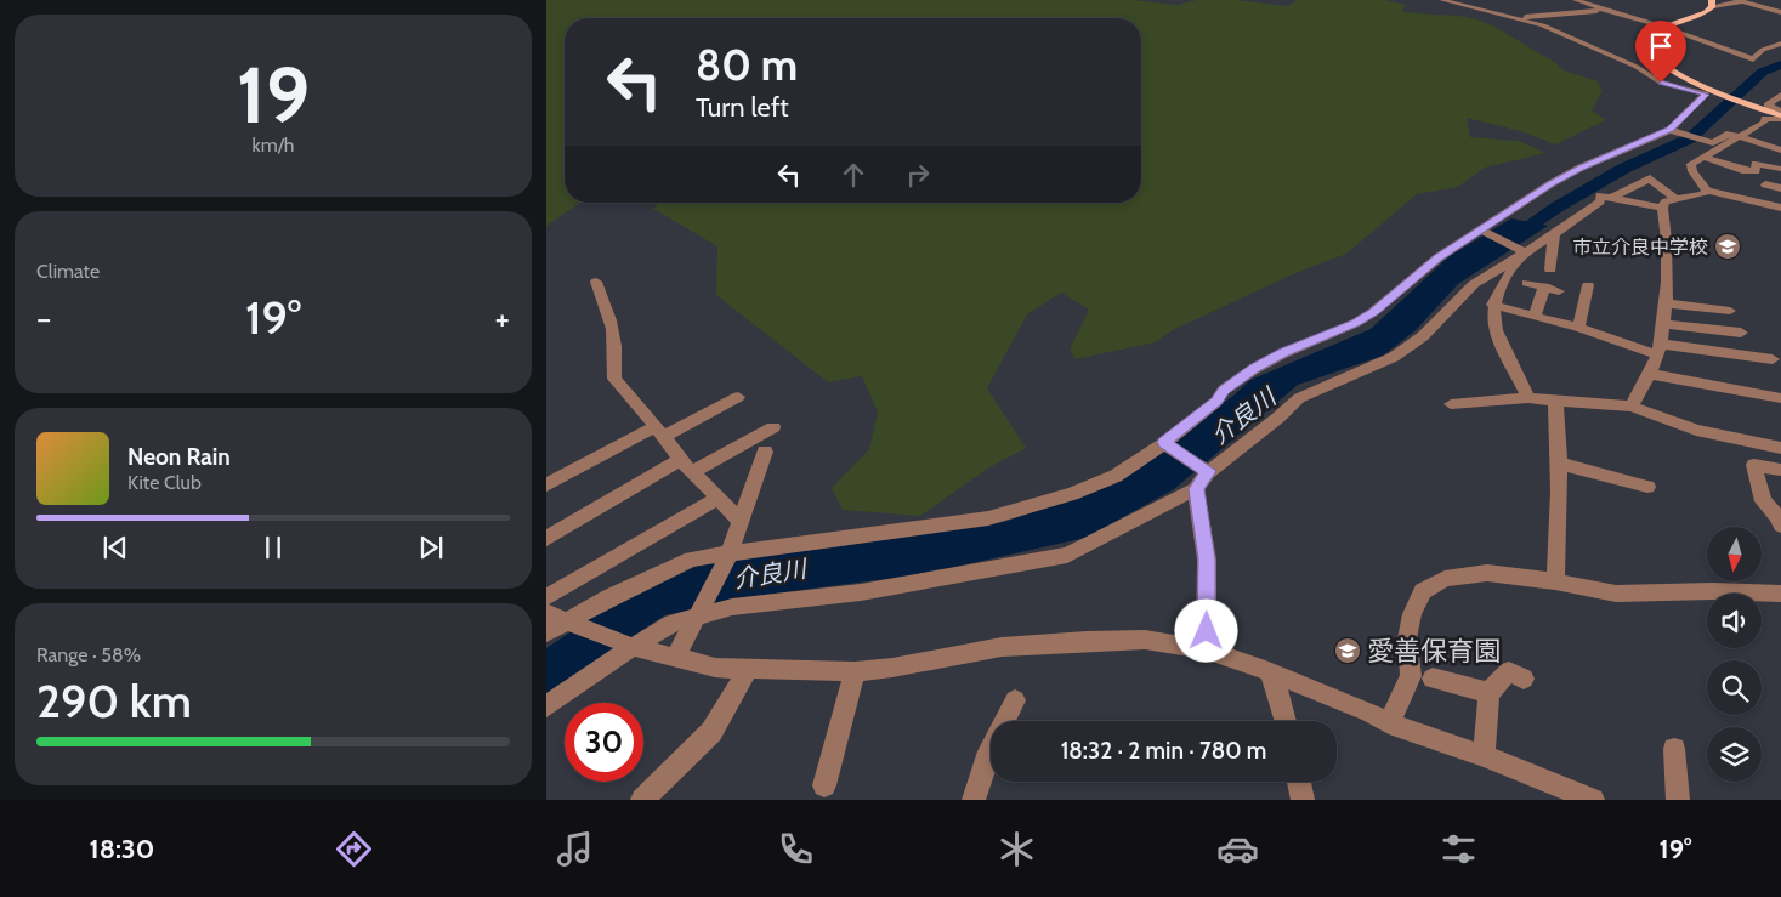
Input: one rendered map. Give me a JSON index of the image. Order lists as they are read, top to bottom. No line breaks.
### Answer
{"water":["介良川"],"places":{"school or university":["市立介良中学校","愛善保育園"]},"north":"bottom","page":{"tile":[["19","km/h"],"Climate",["Range · 58%","290 km"]],"turn":["80 m","Turn left"],"heat":["−","19°","+"],"song":["Neon Rain","Kite Club"],"limit":"30","trip":"18:32 · 2 min · 780 m","tabs":["18:30","19°"]}}
